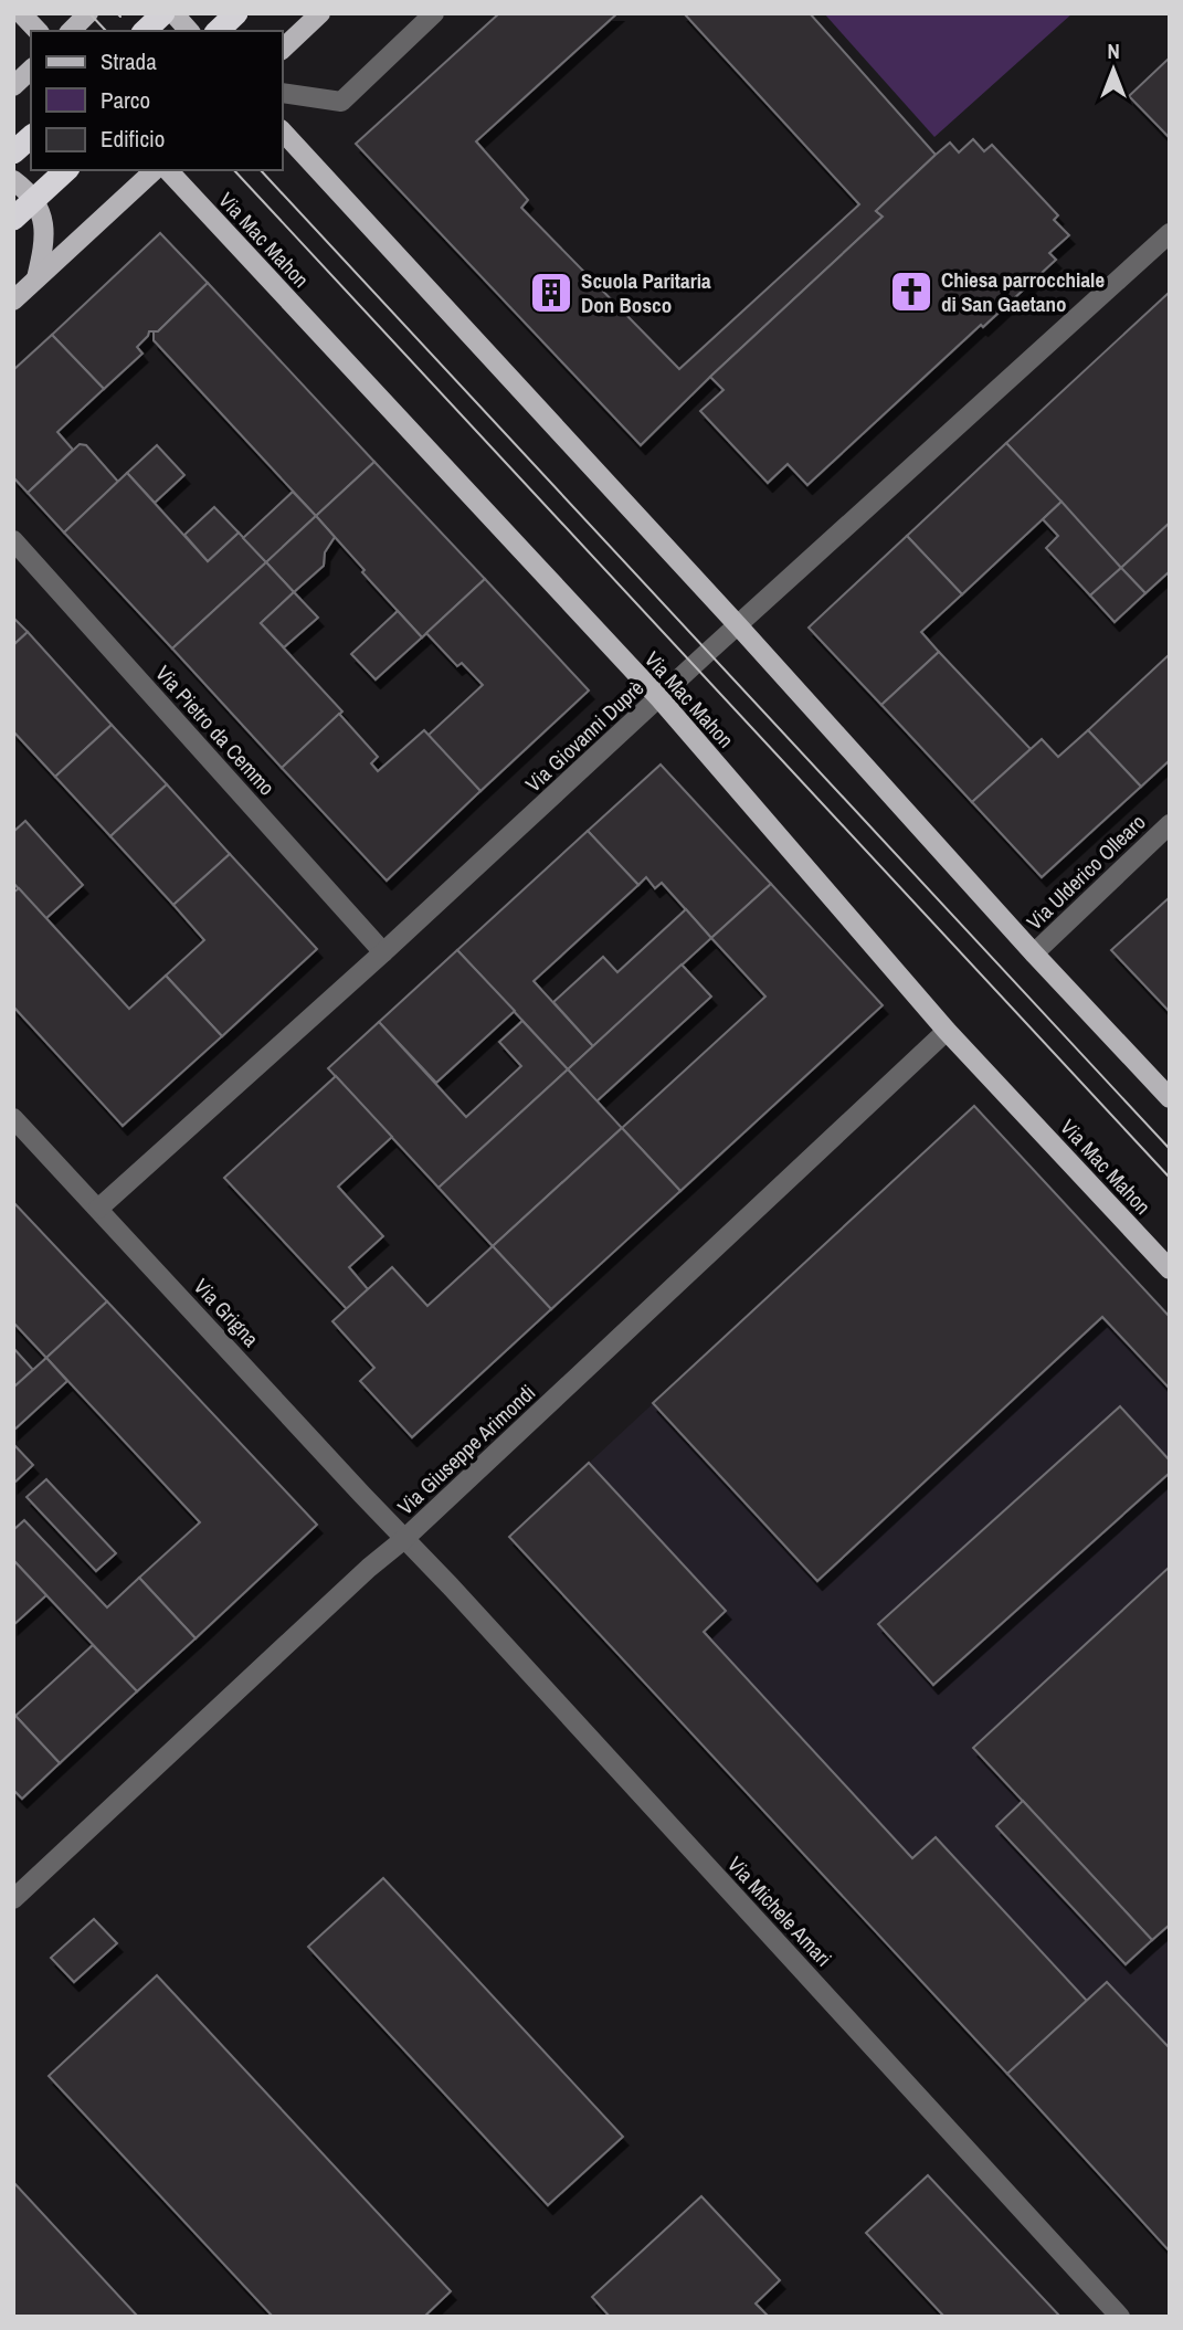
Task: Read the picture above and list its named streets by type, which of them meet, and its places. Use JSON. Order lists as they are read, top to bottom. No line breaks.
{"streets":{"main road":["Via Mac Mahon"],"street":["Via Pietro da Cemmo","Via Giovanni Duprè","Via Ulderico Ollearo","Via Grigna","Via Giuseppe Arimondi","Via Michele Amari"]},"crossings":[["Via Mac Mahon","Via Giovanni Duprè"],["Via Mac Mahon","Via Giuseppe Arimondi"],["Via Pietro da Cemmo","Via Giovanni Duprè"],["Via Giovanni Duprè","Via Grigna"],["Via Grigna","Via Giuseppe Arimondi"],["Via Grigna","Via Michele Amari"],["Via Giuseppe Arimondi","Via Michele Amari"]],"places":{"church":["Chiesa parrocchiale di San Gaetano"],"building":["Scuola Paritaria Don Bosco"]},"legend":["Strada","Parco","Edificio"],"north":"top"}
